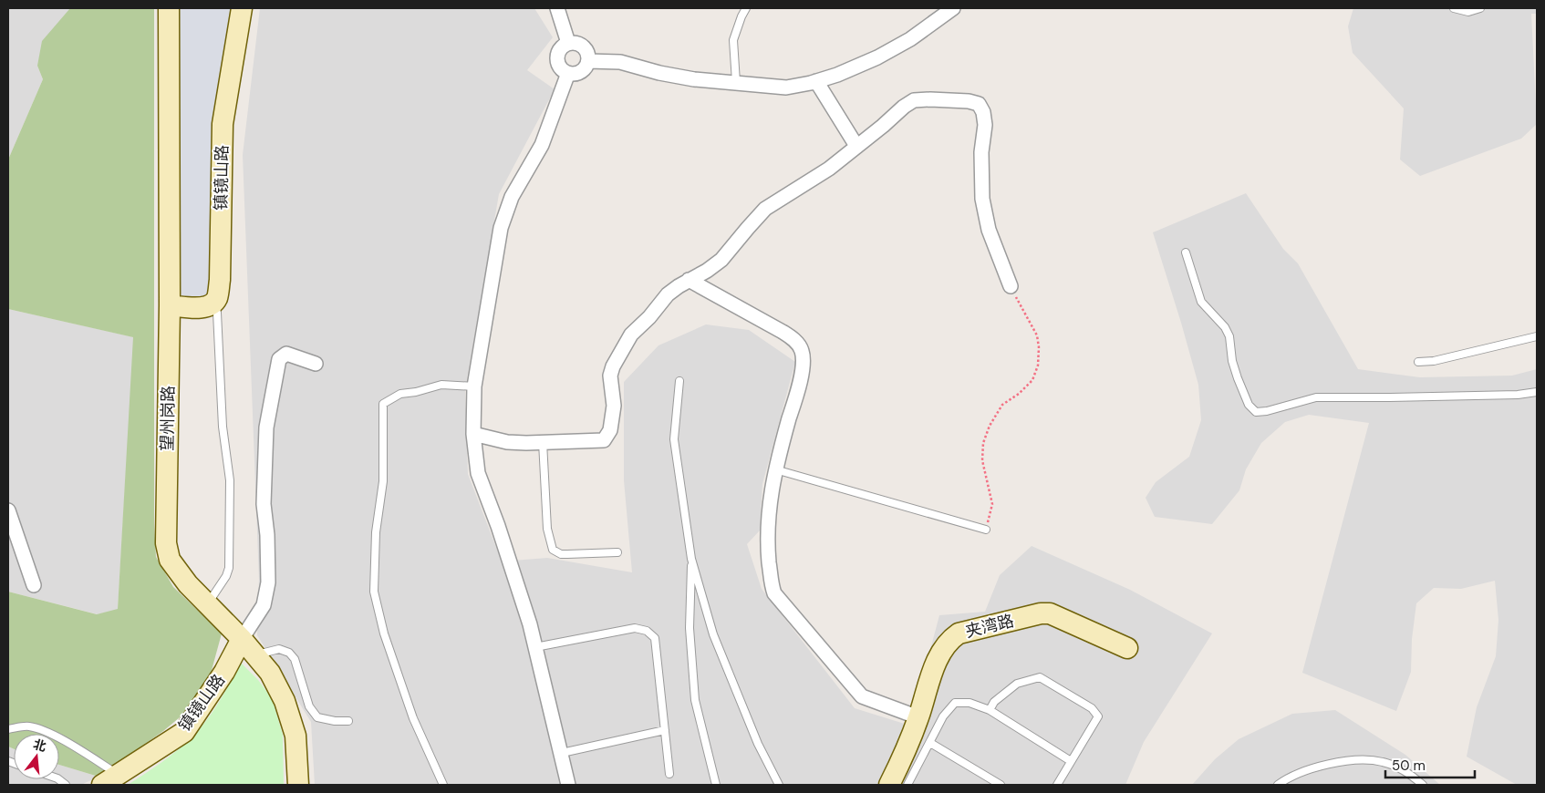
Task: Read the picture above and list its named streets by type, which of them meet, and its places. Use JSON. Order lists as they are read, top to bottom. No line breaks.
{"streets":{"street":["镇镜山路","望州岗路","夹湾路"]},"crossings":[["镇镜山路","望州岗路"]],"scale_bar":"50 m","north":"top"}
